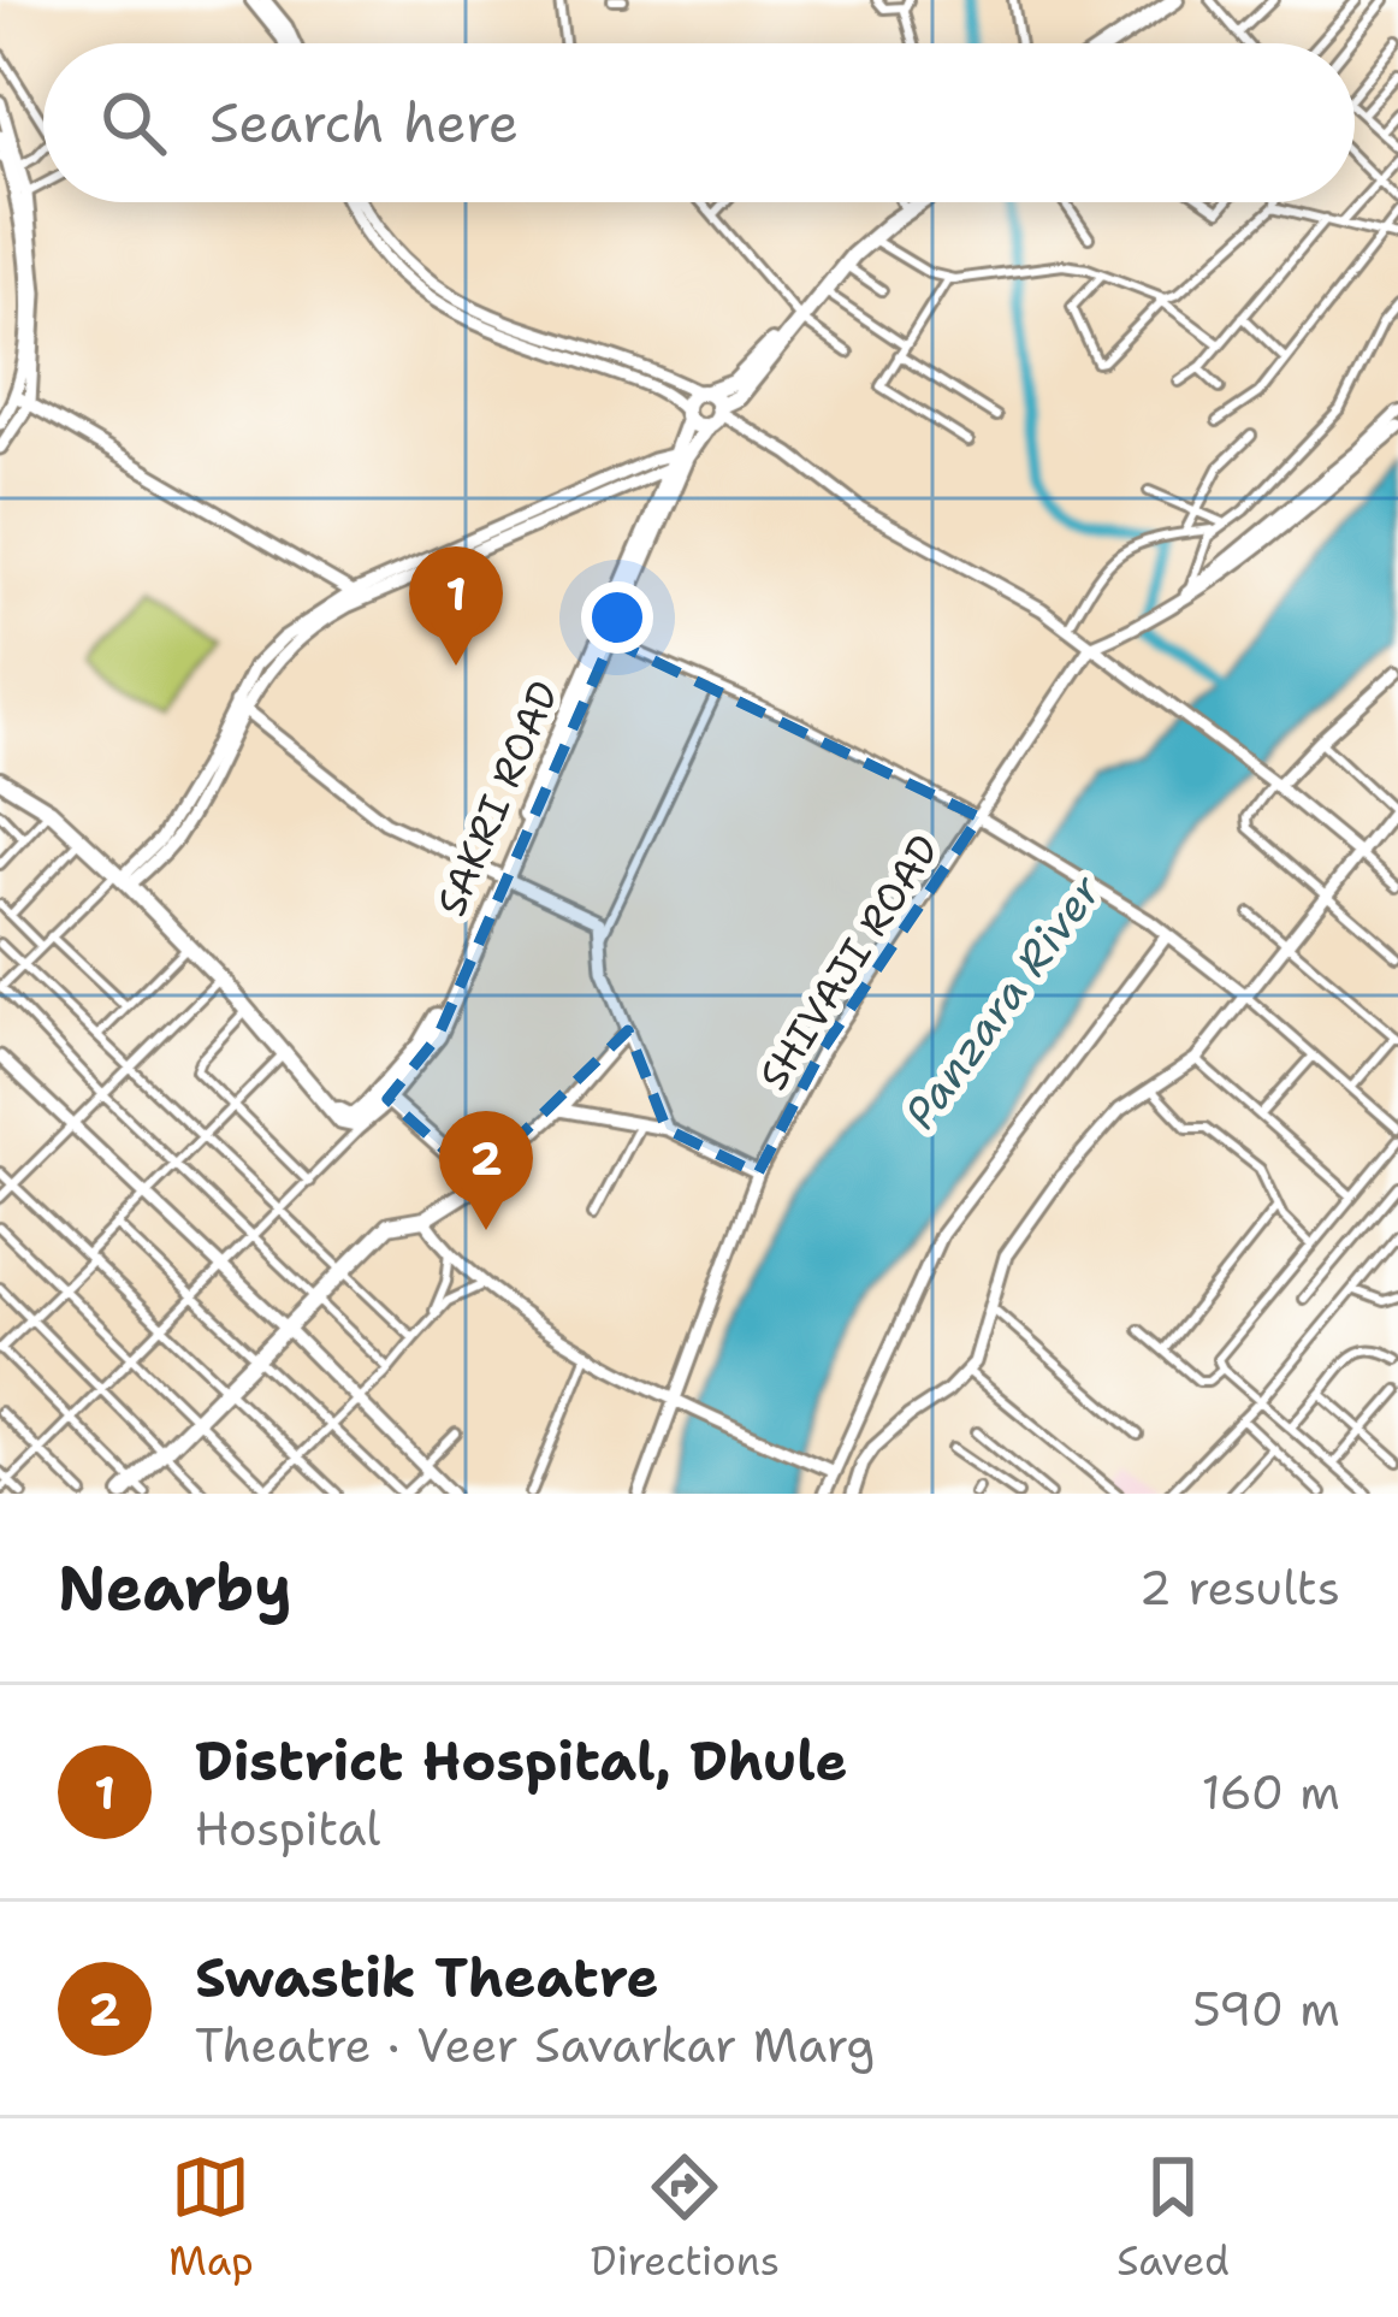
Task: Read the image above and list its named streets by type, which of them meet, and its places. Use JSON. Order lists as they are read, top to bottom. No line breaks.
{"streets":{"street":["SHIVAJI ROAD"]},"water":["Panzara River"],"page":{"search":"Search here","pins":["1","2"],"heading":["Nearby","2 results"],"list":[{"mark":"1","name":"District Hospital, Dhule","note":"Hospital","value":"160 m"},{"mark":"2","name":"Swastik Theatre","note":"Theatre · Veer Savarkar Marg","value":"590 m"}],"nav":["Map","Directions","Saved"]}}
